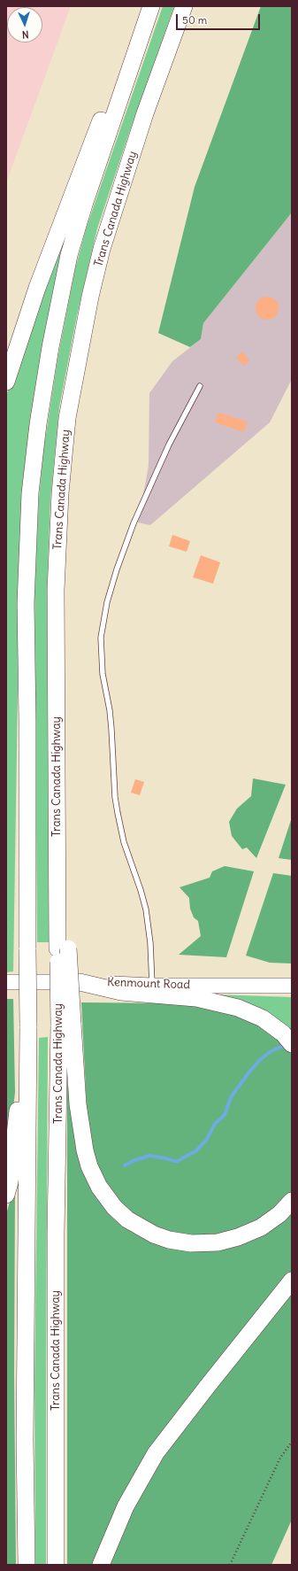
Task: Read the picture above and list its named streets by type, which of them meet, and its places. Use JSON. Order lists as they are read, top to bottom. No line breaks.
{"streets":{"highway":["Trans Canada Highway"],"main road":["Kenmount Road"]},"scale_bar":"50 m","north":"bottom"}
